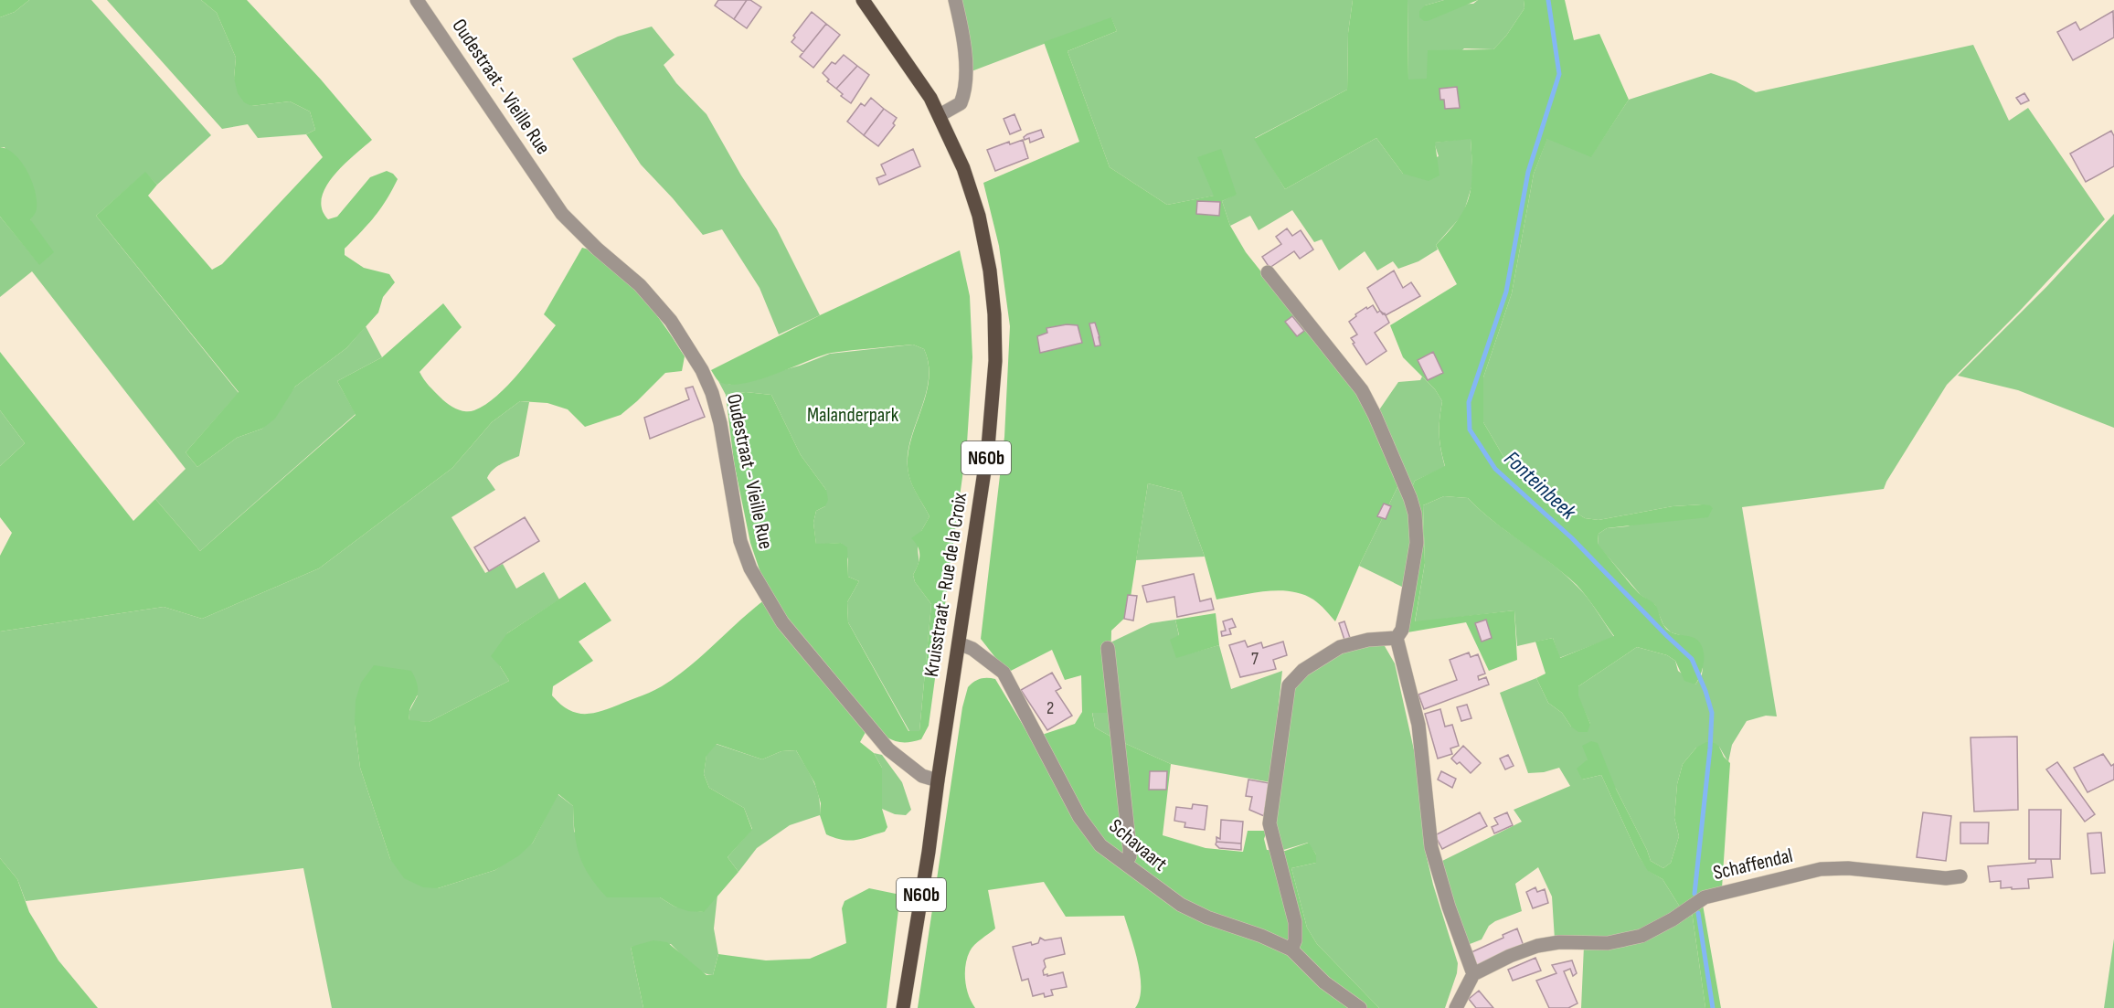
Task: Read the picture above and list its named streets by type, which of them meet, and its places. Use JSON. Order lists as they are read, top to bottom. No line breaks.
{"streets":{"main road":["N60b","Kruisstraat - Rue de la Croix"],"street":["Oudestraat - Vieille Rue","Schavaart","Schaffendal"]},"crossings":[["Oudestraat - Vieille Rue","Kruisstraat - Rue de la Croix"],["Kruisstraat - Rue de la Croix","Schavaart"]],"water":["Fonteinbeek"],"parks":["Malanderpark"],"house_numbers":["7","2"]}
